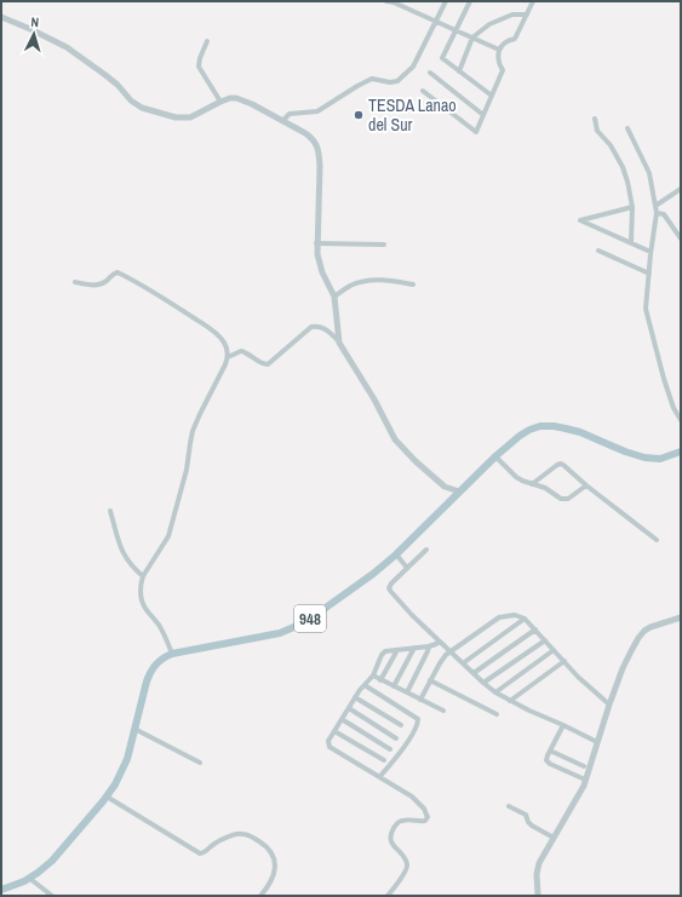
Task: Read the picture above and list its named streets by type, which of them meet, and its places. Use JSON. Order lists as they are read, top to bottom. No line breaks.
{"streets":{"main road":["948"]},"places":["TESDA Lanao del Sur"],"north":"top"}
